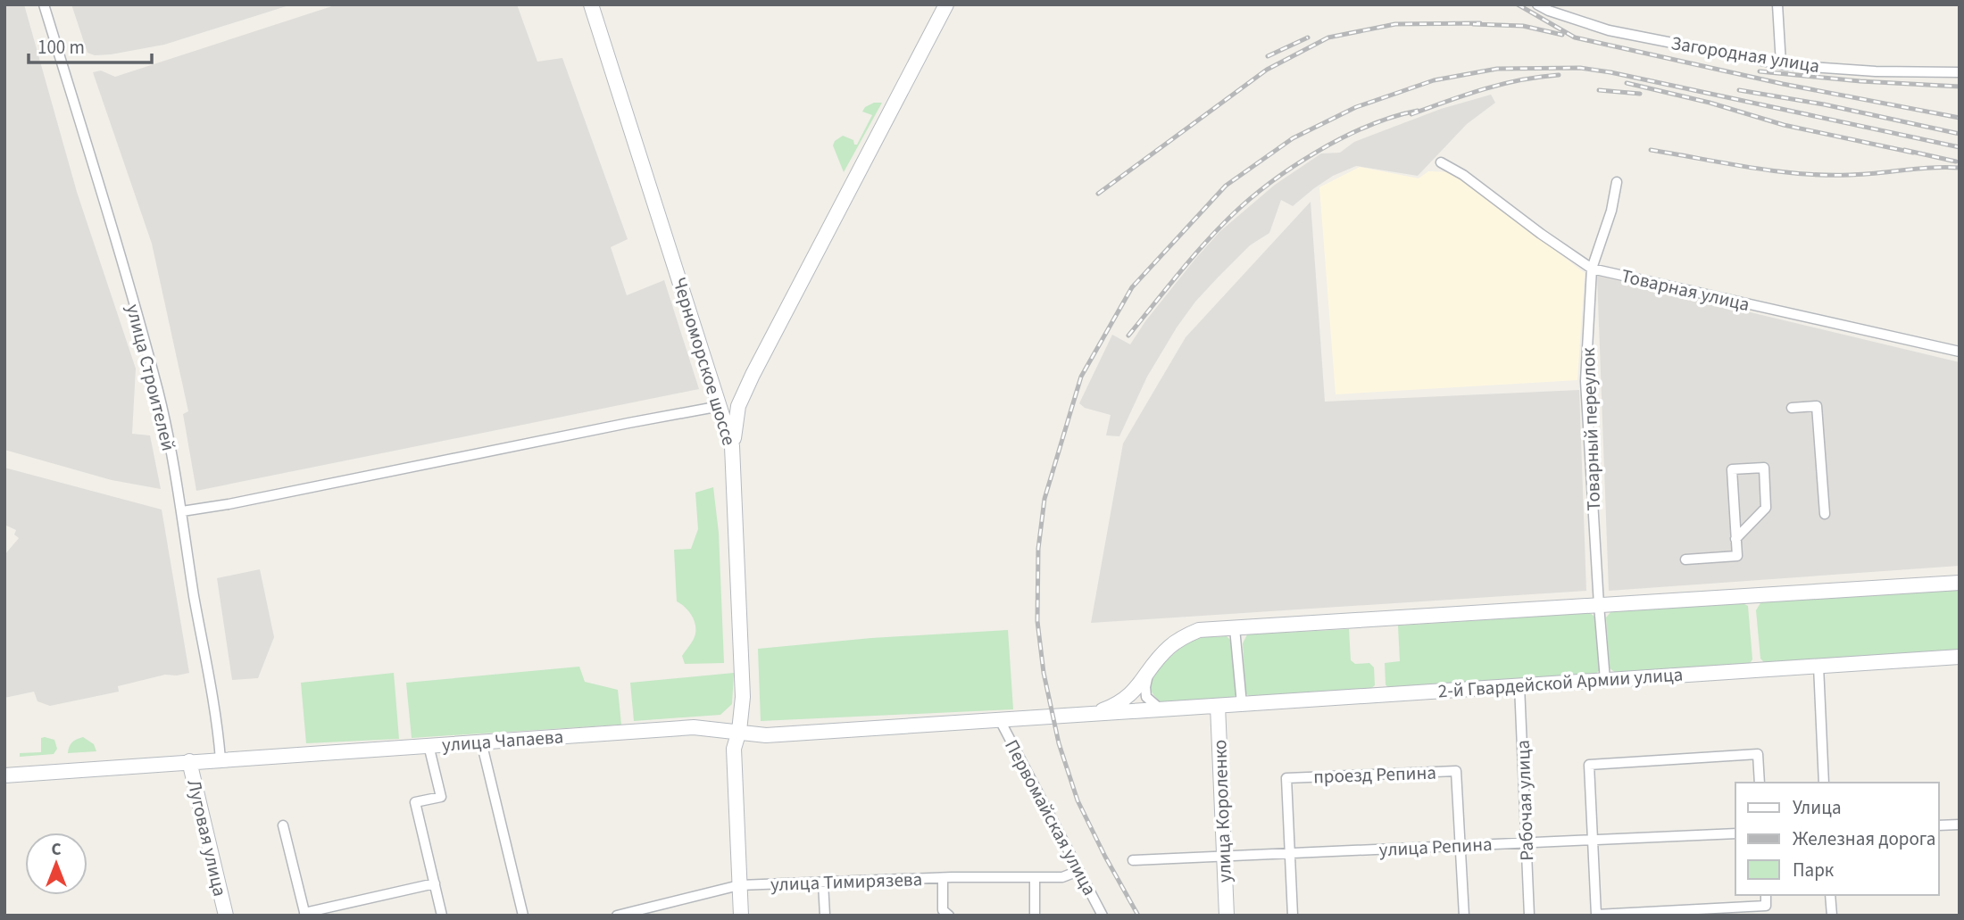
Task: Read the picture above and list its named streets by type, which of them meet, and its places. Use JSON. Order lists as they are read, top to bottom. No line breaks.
{"streets":{"main road":["Черноморское шоссе","2-й Гвардейской Армии улица","улица Чапаева","улица Короленко","Луговая улица"],"street":["Загородная улица","Товарная улица","улица Строителей","Товарный переулок","проезд Репина","Рабочая улица","Первомайская улица","улица Репина","улица Тимирязева"]},"crossings":[["Товарная улица","Товарный переулок"],["Черноморское шоссе","улица Чапаева"],["Черноморское шоссе","улица Тимирязева"],["улица Строителей","улица Чапаева"],["Товарный переулок","2-й Гвардейской Армии улица"],["2-й Гвардейской Армии улица","улица Чапаева"],["2-й Гвардейской Армии улица","Рабочая улица"],["2-й Гвардейской Армии улица","улица Короленко"],["улица Чапаева","Первомайская улица"],["улица Чапаева","Луговая улица"],["проезд Репина","улица Репина"],["Рабочая улица","улица Репина"],["улица Короленко","улица Репина"],["Первомайская улица","улица Тимирязева"]],"legend":["Улица","Железная дорога","Парк"],"scale_bar":"100 m","north":"top"}
